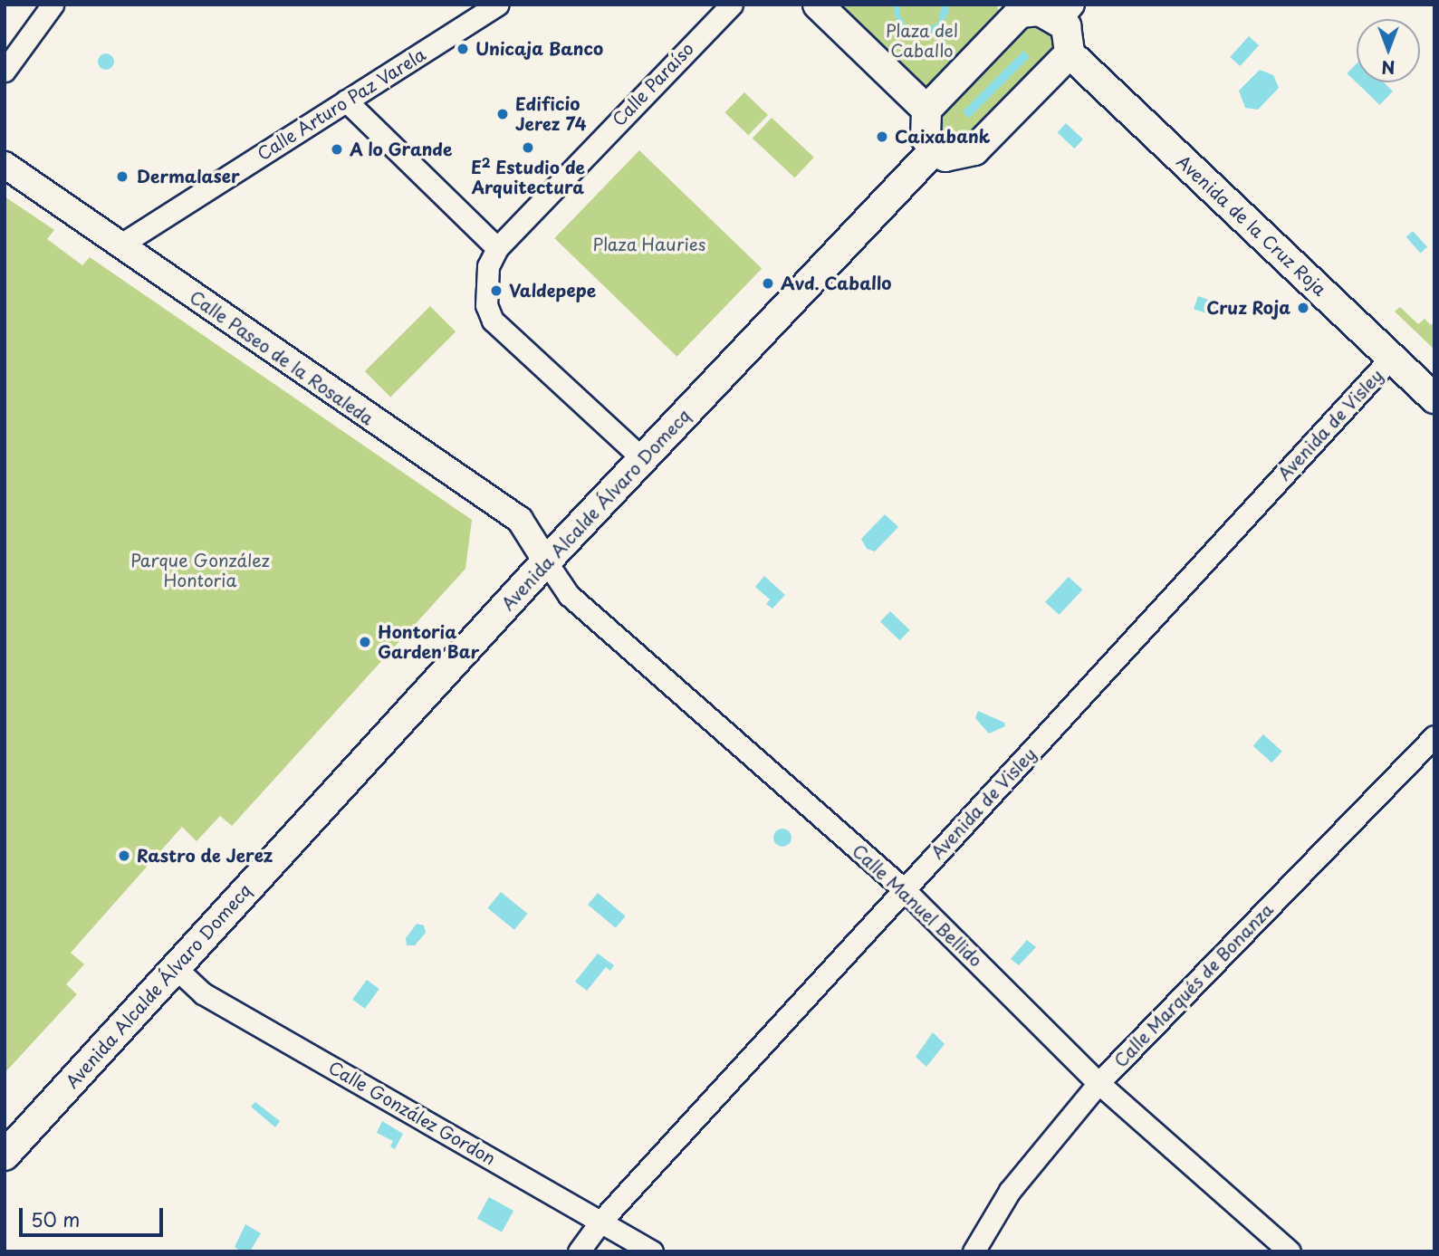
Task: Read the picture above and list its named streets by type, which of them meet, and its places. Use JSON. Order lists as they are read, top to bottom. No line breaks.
{"streets":{"main road":["Avenida de la Cruz Roja","Avenida Alcalde Álvaro Domecq"],"street":["Calle Paraíso","Calle Arturo Paz Varela","Calle Paseo de la Rosaleda","Avenida de Visley","Calle Manuel Bellido","Calle Marqués de Bonanza","Calle González Gordon"]},"crossings":[["Calle Paraíso","Avenida Alcalde Álvaro Domecq"],["Calle Arturo Paz Varela","Calle Paseo de la Rosaleda"],["Avenida de la Cruz Roja","Avenida de Visley"],["Calle Paseo de la Rosaleda","Avenida Alcalde Álvaro Domecq"],["Calle Paseo de la Rosaleda","Calle Manuel Bellido"],["Avenida de Visley","Calle Manuel Bellido"],["Avenida de Visley","Calle González Gordon"],["Avenida Alcalde Álvaro Domecq","Calle Manuel Bellido"],["Avenida Alcalde Álvaro Domecq","Calle González Gordon"],["Calle Manuel Bellido","Calle Marqués de Bonanza"]],"parks":["Plaza del Caballo","Plaza Hauries","Parque González Hontoria"],"places":["Unicaja Banco","Edificio Jerez 74","Caixabank","E² Estudio de Arquitectura","A lo Grande","Dermalaser","Avd. Caballo","Valdepepe","Cruz Roja","Hontoria Garden Bar","Rastro de Jerez"],"scale_bar":"50 m","north":"bottom"}
